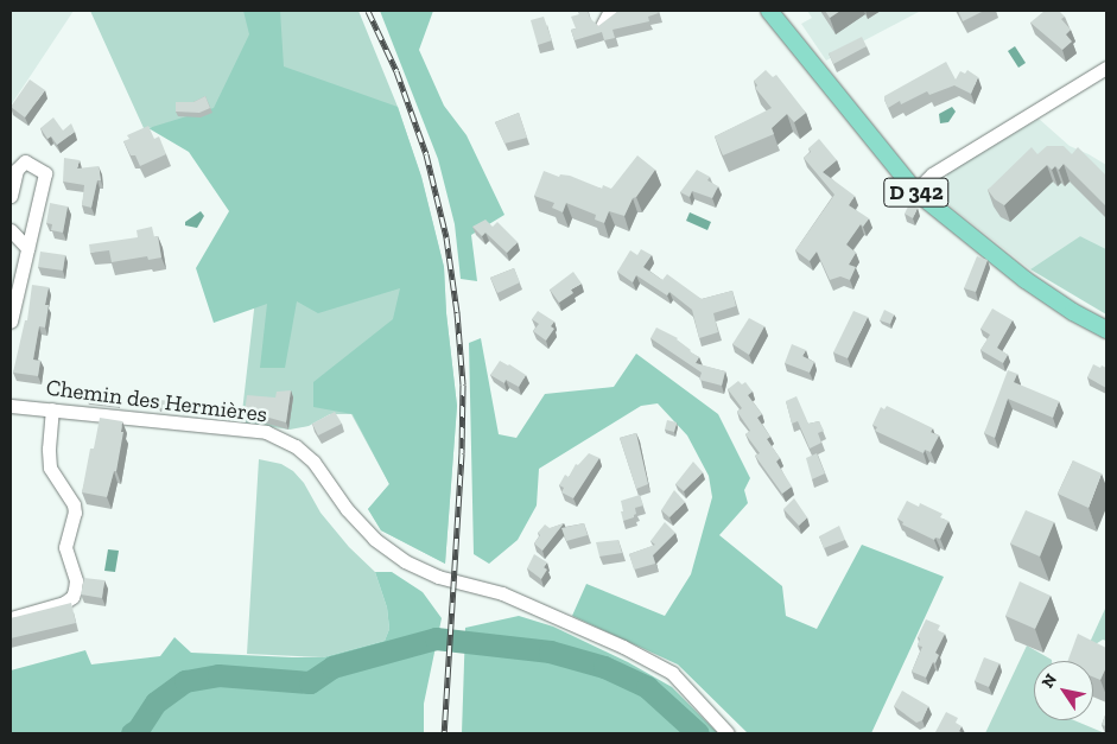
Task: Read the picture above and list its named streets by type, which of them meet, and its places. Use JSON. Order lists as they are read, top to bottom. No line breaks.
{"streets":{"main road":["D 342"],"street":["Chemin des Hermières"]},"north":"top left"}
